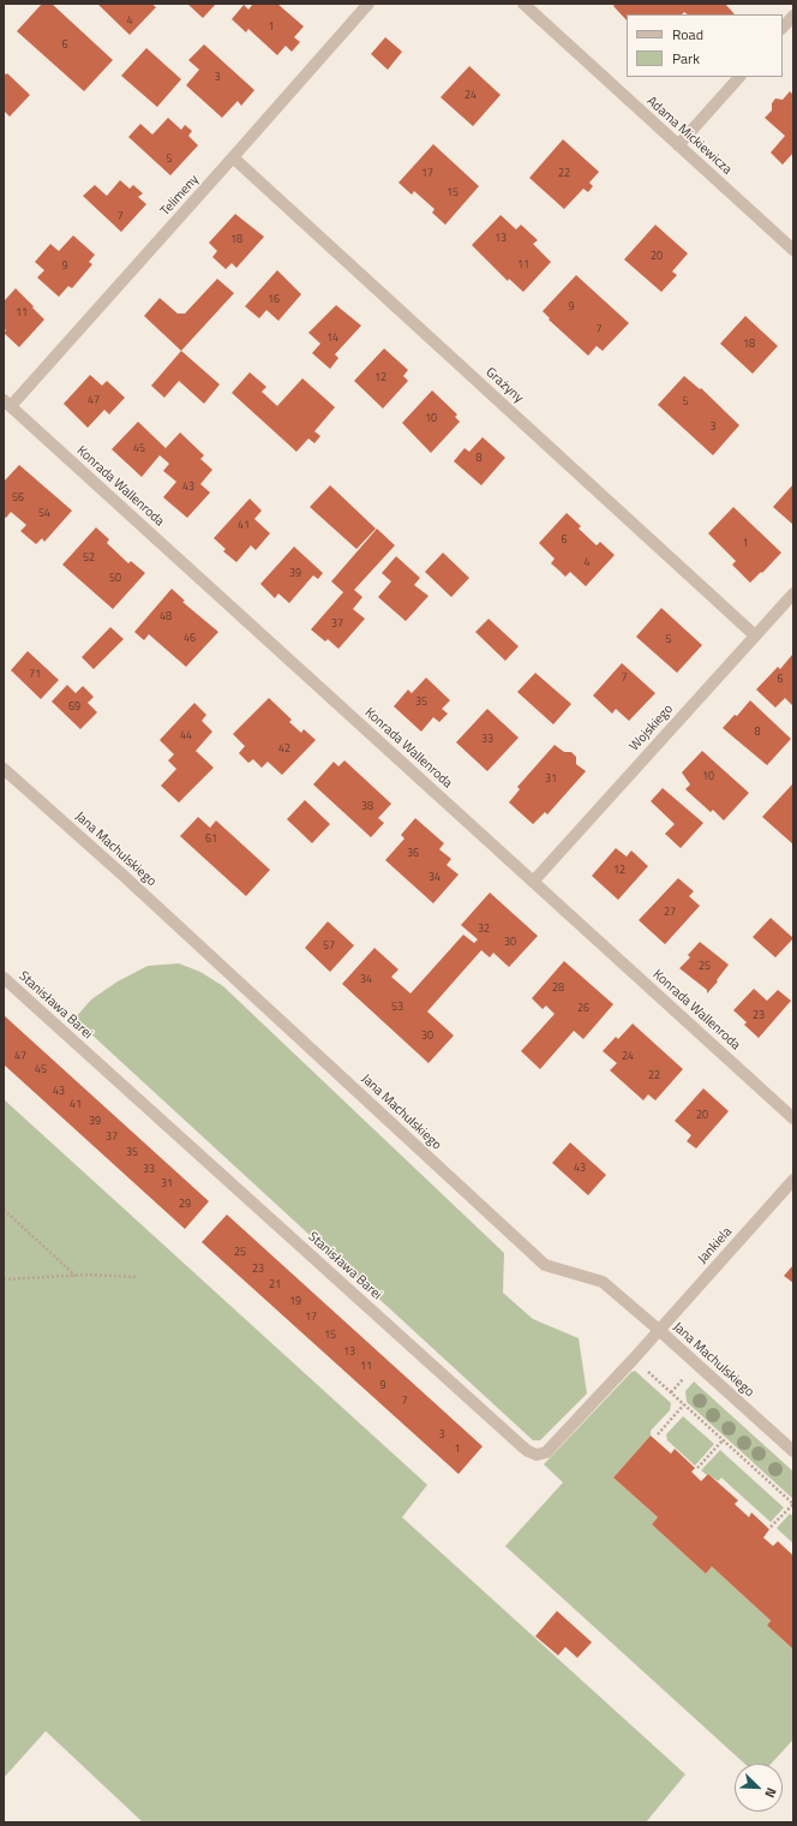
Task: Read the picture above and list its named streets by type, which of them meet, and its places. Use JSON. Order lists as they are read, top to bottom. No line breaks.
{"streets":{"street":["Adama Mickiewicza","Telimeny","Grażyny","Konrada Wallenroda","Wojskiego","Jana Machulskiego","Stanisława Barei","Jankiela"]},"crossings":[["Telimeny","Grażyny"],["Telimeny","Konrada Wallenroda"],["Grażyny","Wojskiego"],["Konrada Wallenroda","Wojskiego"],["Jana Machulskiego","Stanisława Barei"],["Jana Machulskiego","Jankiela"],["Stanisława Barei","Jankiela"]],"house_numbers":["4","1","6","3","24","5","17","22","15","7","13","18","20","11","9","16","9","11","7","14","18","12","47","5","10","3","45","8","43","56","54","41","6","1","52","4","39","50","48","37","46","5","71","7","6","35","69","8","44","33","42","10","31","38","61","36","12","34","27","32","30","57","25","34","28","53","26","23","30","47","24","45","22","43","41","20","39","37","35","43","33","31","29","25","23","21","19","17","15","13","11","9","7","3","1"],"legend":["Road","Park"],"north":"bottom right"}
